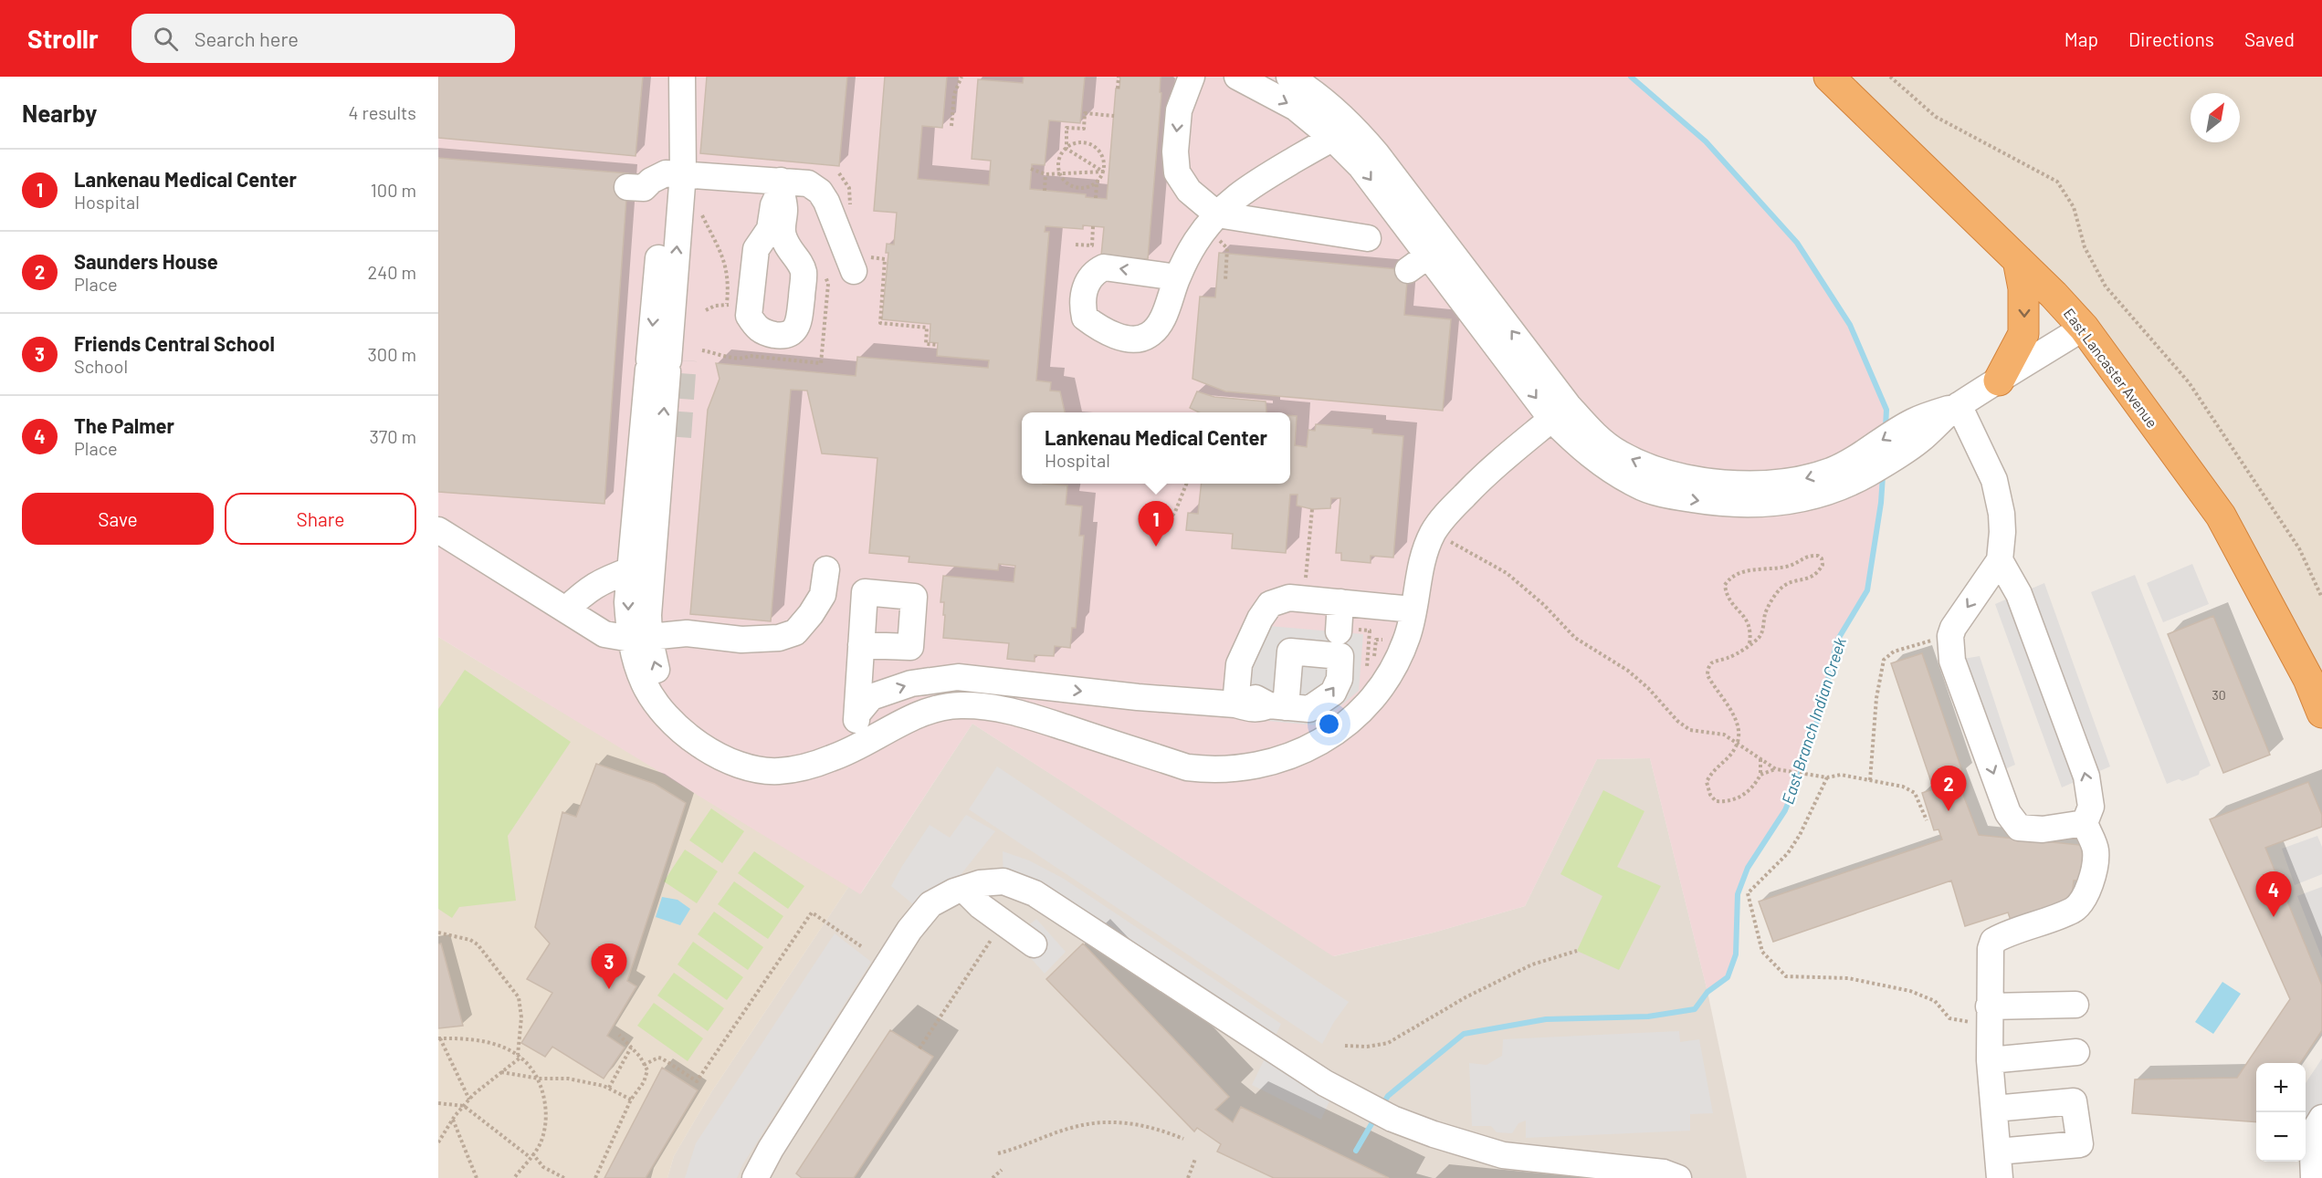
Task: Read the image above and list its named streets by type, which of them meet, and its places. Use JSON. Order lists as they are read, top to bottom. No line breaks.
{"streets":{"highway":["East Lancaster Avenue"]},"water":["East Branch Indian Creek"],"house_numbers":["30"],"north":"top right","page":{"header":"Strollr","search":"Search here","nav":["Map","Directions","Saved"],"heading":["Nearby","4 results"],"list":[{"mark":"1","name":"Lankenau Medical Center","note":"Hospital","value":"100 m"},{"mark":"2","name":"Saunders House","note":"Place","value":"240 m"},{"mark":"3","name":"Friends Central School","note":"School","value":"300 m"},{"mark":"4","name":"The Palmer","note":"Place","value":"370 m"}],"popup":["Lankenau Medical Center","Hospital"],"buttons":["Save","Share"],"pins":["1","2","4","3"],"map_buttons":["+","−"]}}
